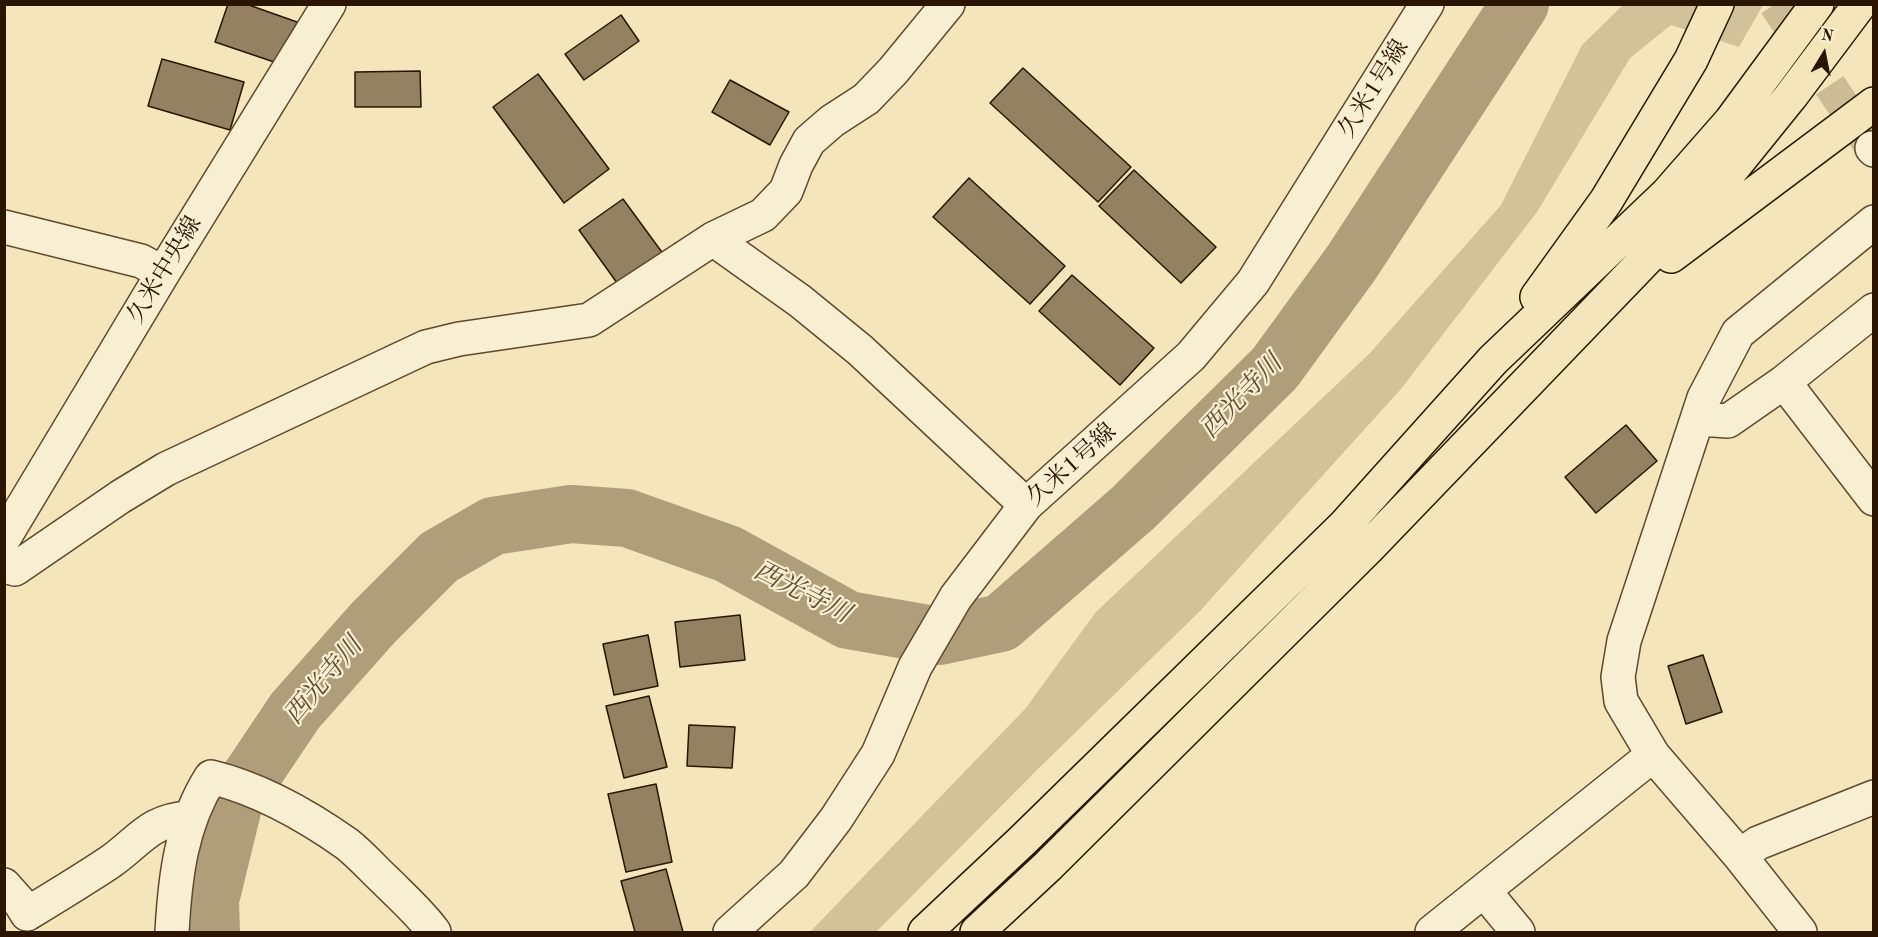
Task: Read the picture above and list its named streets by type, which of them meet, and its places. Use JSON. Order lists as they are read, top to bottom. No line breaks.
{"streets":{"street":["久米1号線","久米中央線"]},"water":["西光寺川"],"north":"top"}
